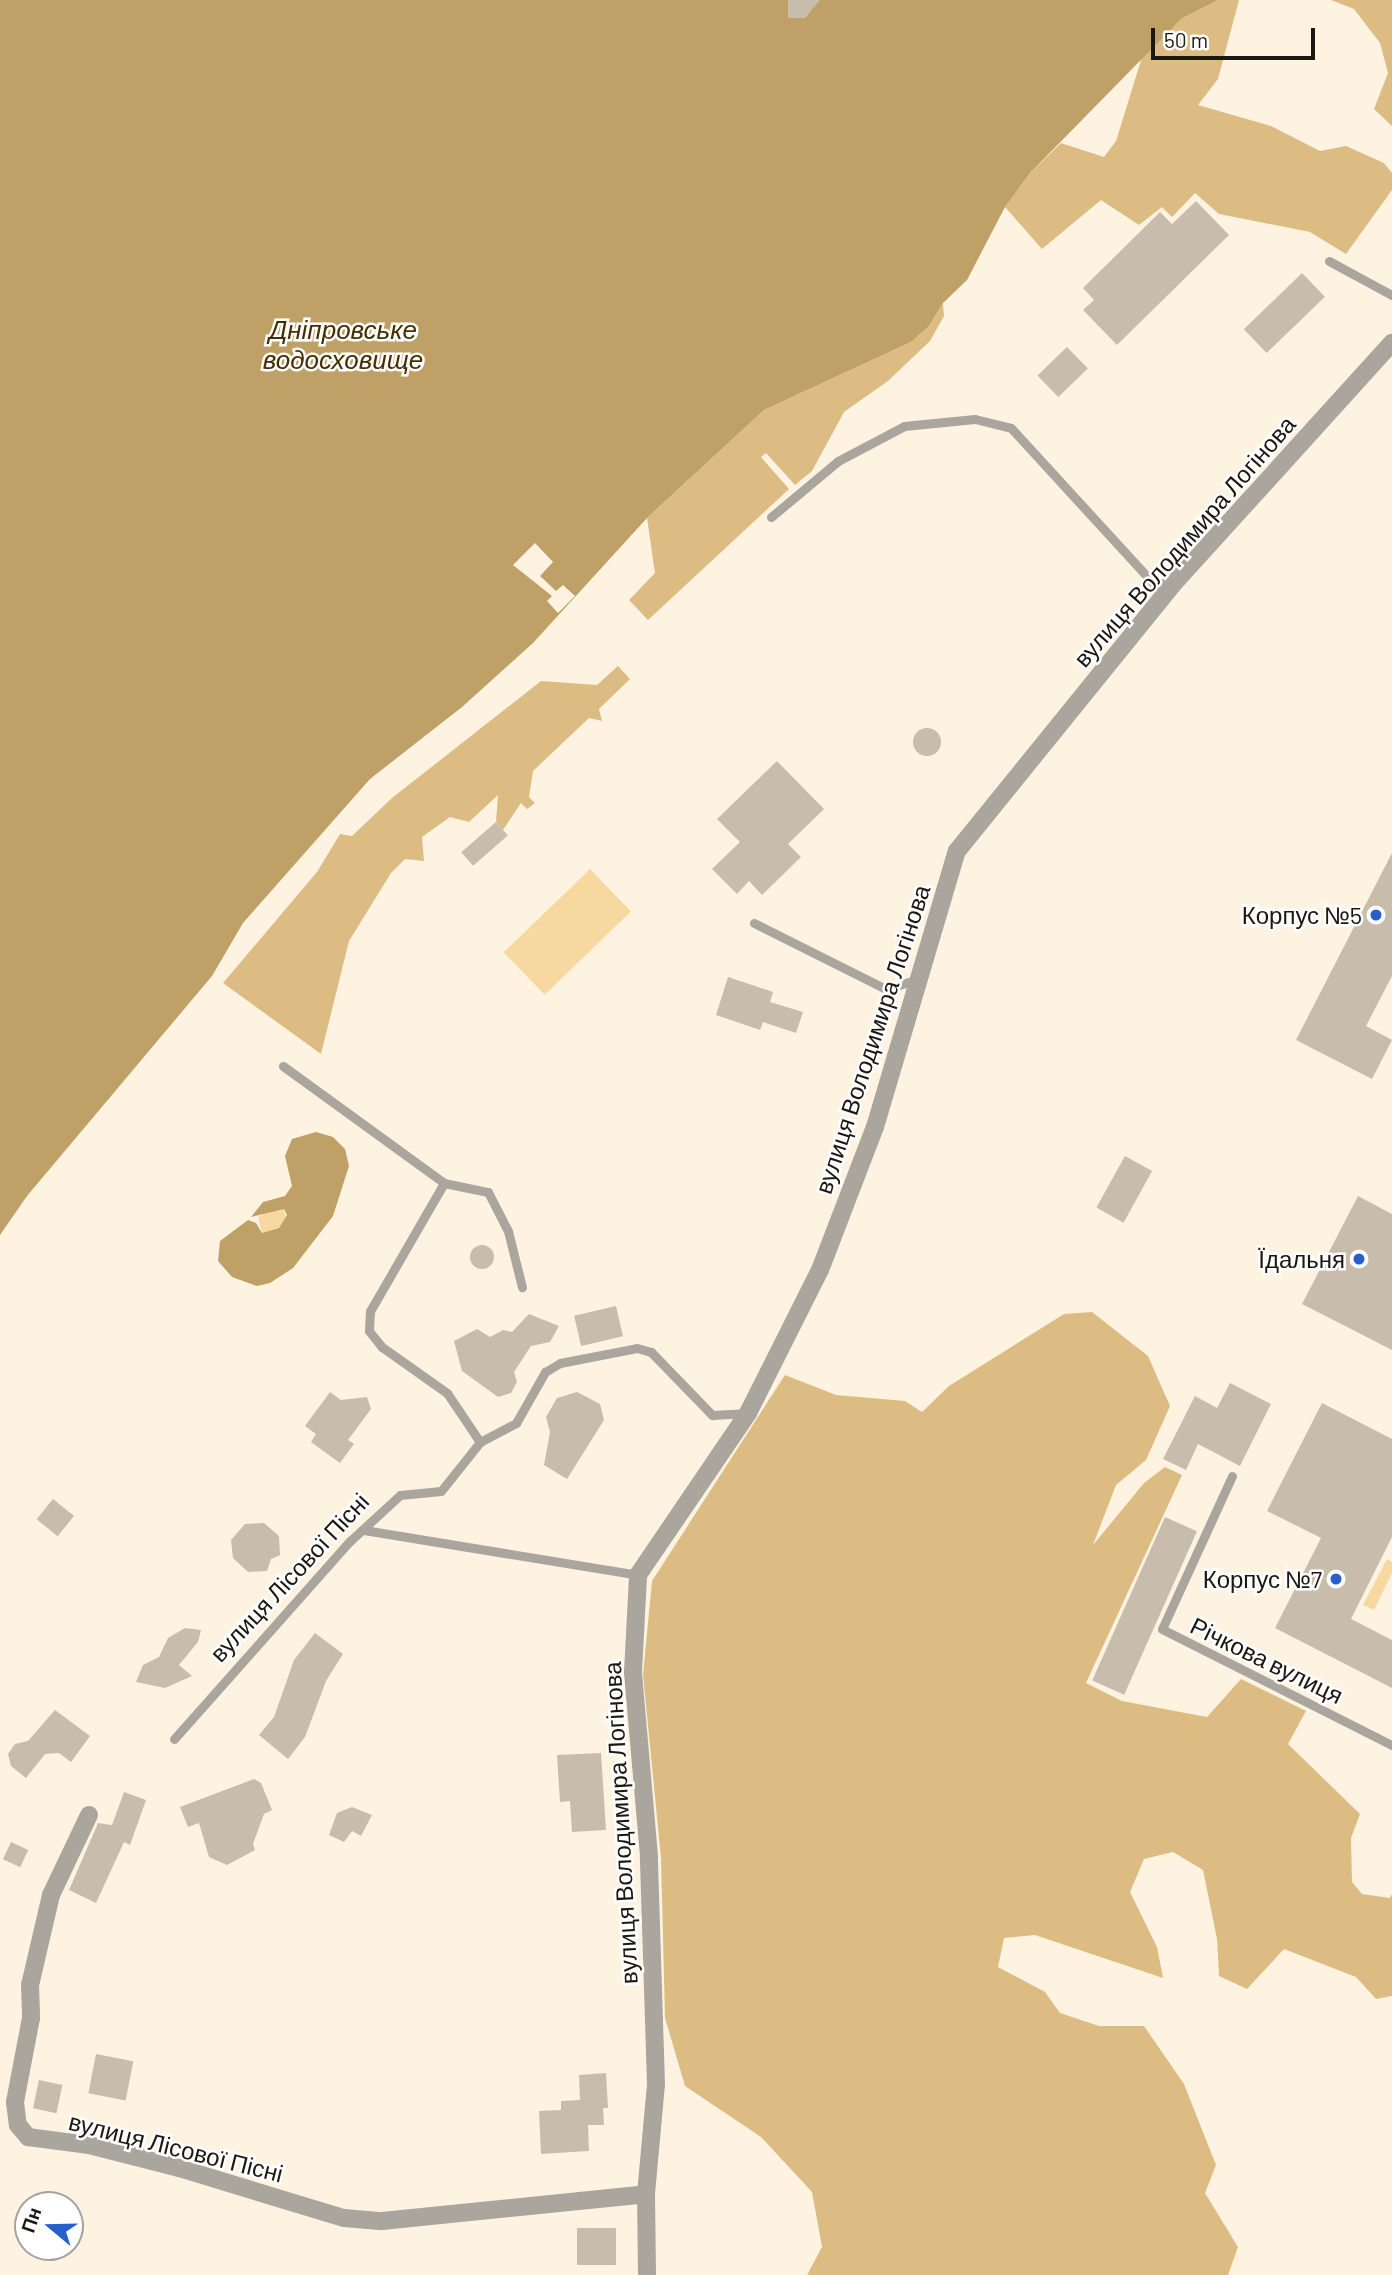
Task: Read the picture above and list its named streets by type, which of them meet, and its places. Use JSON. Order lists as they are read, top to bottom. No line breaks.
{"streets":{"street":["вулиця Володимира Логінова","вулиця Лісової Пісні"],"lane":["Річкова вулиця"]},"crossings":[["вулиця Володимира Логінова","вулиця Лісової Пісні"]],"water":["Дніпровське водосховище"],"places":["Корпус №5","Їдальня","Корпус №7"],"scale_bar":"50 m","north":"left"}
